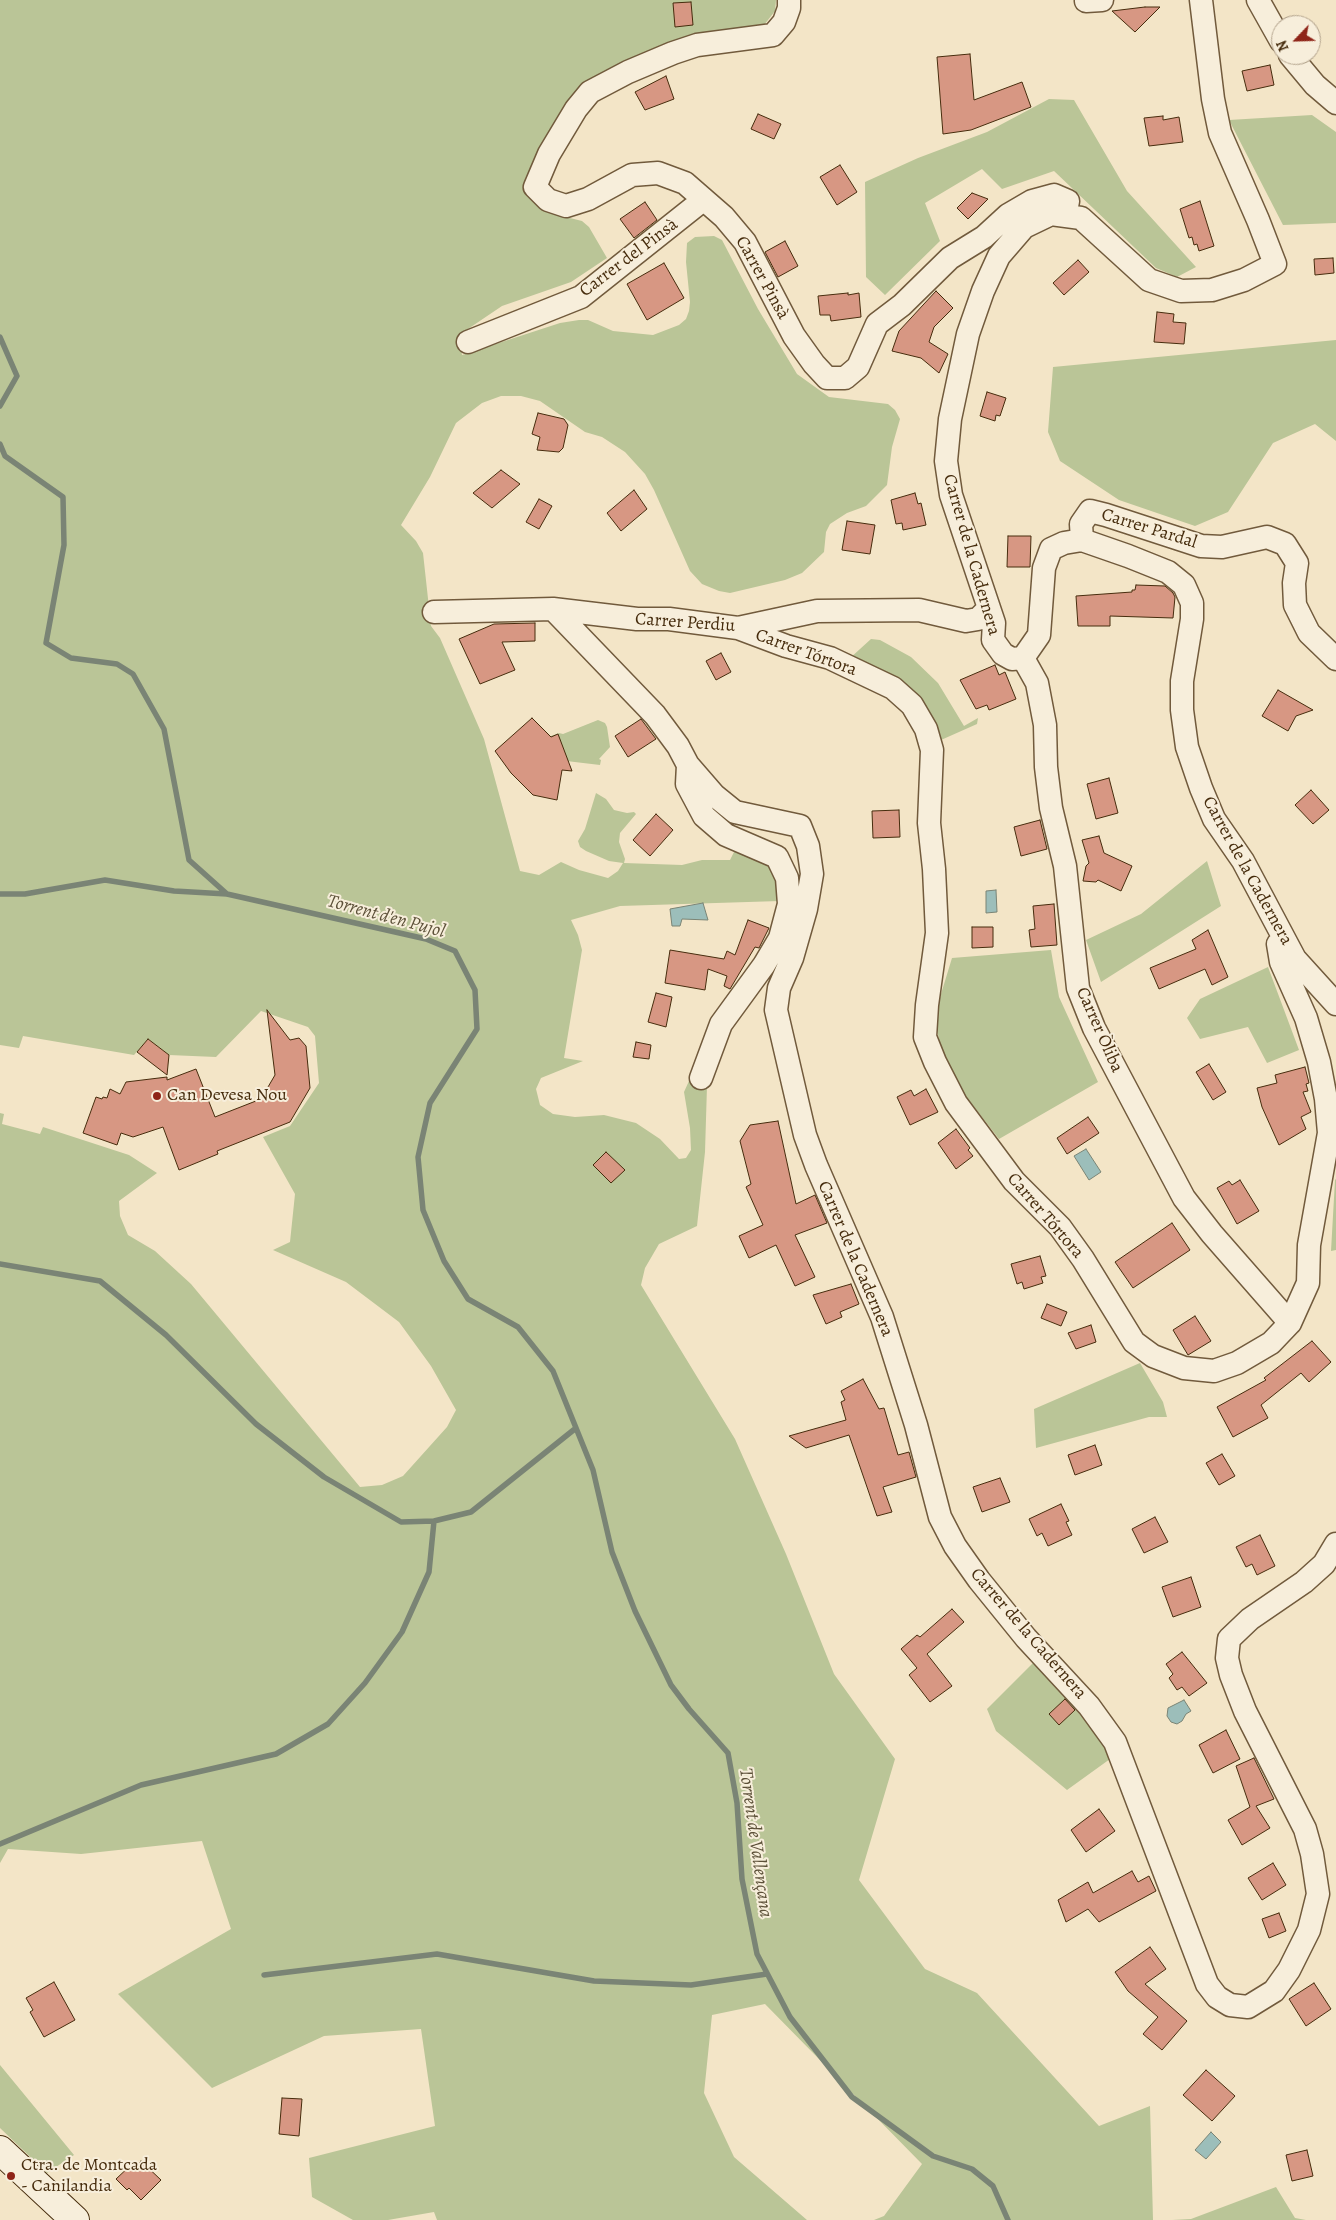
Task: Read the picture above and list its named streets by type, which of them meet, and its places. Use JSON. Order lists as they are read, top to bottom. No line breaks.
{"streets":{"street":["Carrer del Pinsà","Carrer Pinsà","Carrer Pardal","Carrer de la Cadernera","Carrer Perdiu","Carrer Tórtora","Carrer Òliba"]},"crossings":[["Carrer del Pinsà","Carrer Pinsà"],["Carrer Pinsà","Carrer de la Cadernera"],["Carrer Pardal","Carrer de la Cadernera"],["Carrer de la Cadernera","Carrer Perdiu"],["Carrer de la Cadernera","Carrer Tórtora"],["Carrer de la Cadernera","Carrer Òliba"],["Carrer Perdiu","Carrer Tórtora"],["Carrer Tórtora","Carrer Òliba"]],"water":["Torrent d'en Pujol","Torrent de Vallençana"],"places":["Can Devesa Nou","Ctra. de Montcada - Canilandia"],"north":"bottom left"}
